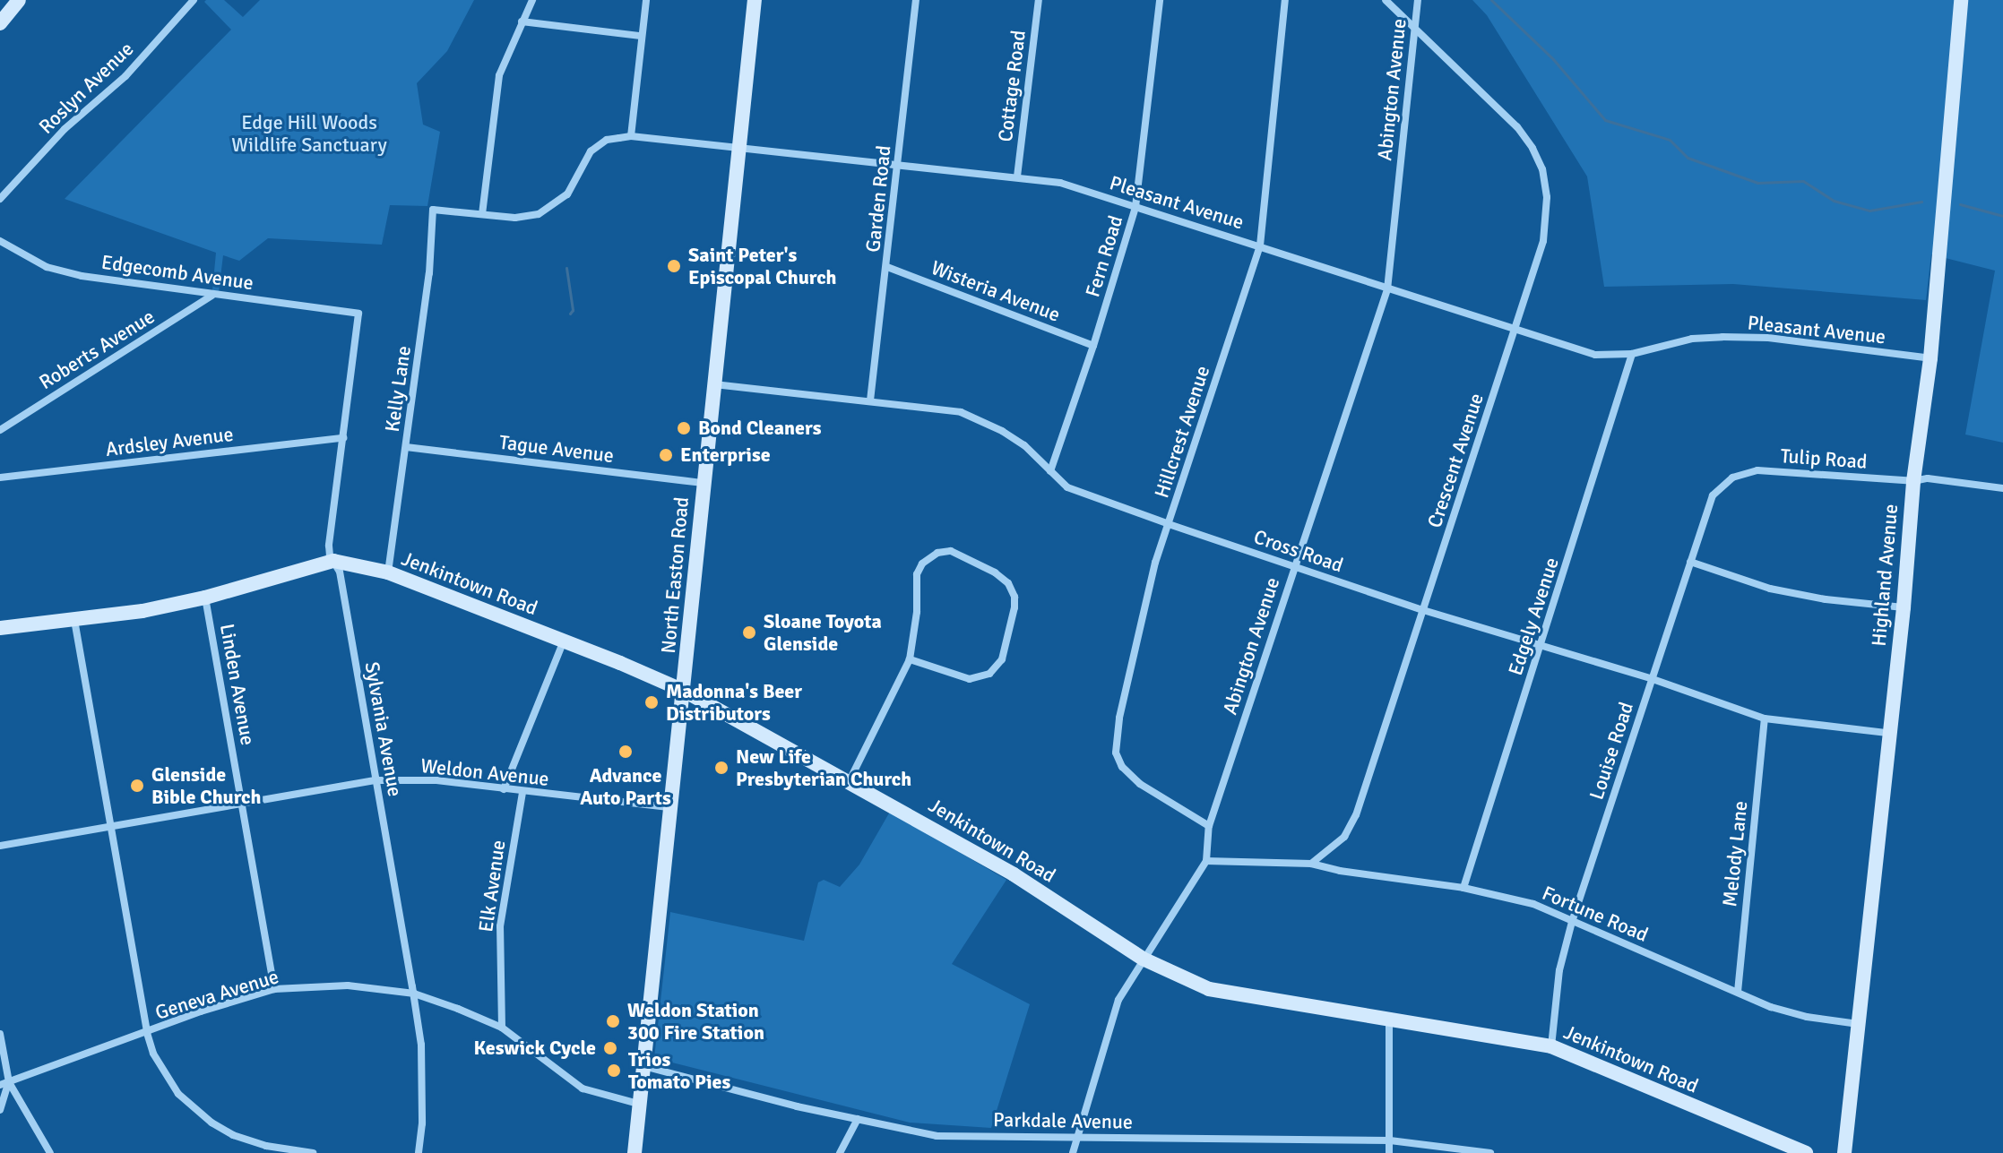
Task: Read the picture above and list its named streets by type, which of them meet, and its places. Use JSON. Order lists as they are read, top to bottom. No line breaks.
{"streets":{"street":["Cottage Road","Roslyn Avenue","Abington Avenue","Garden Road","Pleasant Avenue","Fern Road","Edgecomb Avenue","Wisteria Avenue","Roberts Avenue","Kelly Lane","Hillcrest Avenue","Ardsley Avenue","Tague Avenue","Tulip Road","Crescent Avenue","Cross Road","North Easton Road","Highland Avenue","Jenkintown Road","Edgely Avenue","Linden Avenue","Sylvania Avenue","Louise Road","Weldon Avenue","Melody Lane","Elk Avenue","Fortune Road","Geneva Avenue","Parkdale Avenue"]},"crossings":[["Cottage Road","Pleasant Avenue"],["Abington Avenue","Pleasant Avenue"],["Abington Avenue","Hillcrest Avenue"],["Abington Avenue","Crescent Avenue"],["Abington Avenue","Cross Road"],["Abington Avenue","Jenkintown Road"],["Abington Avenue","Parkdale Avenue"],["Garden Road","Pleasant Avenue"],["Garden Road","Wisteria Avenue"],["Garden Road","Cross Road"],["Pleasant Avenue","Fern Road"],["Pleasant Avenue","Kelly Lane"],["Pleasant Avenue","Hillcrest Avenue"],["Pleasant Avenue","Crescent Avenue"],["Pleasant Avenue","North Easton Road"],["Pleasant Avenue","Highland Avenue"],["Pleasant Avenue","Edgely Avenue"],["Fern Road","Wisteria Avenue"],["Fern Road","Cross Road"],["Edgecomb Avenue","Roberts Avenue"],["Edgecomb Avenue","Sylvania Avenue"],["Kelly Lane","Tague Avenue"],["Kelly Lane","Jenkintown Road"],["Hillcrest Avenue","Cross Road"],["Ardsley Avenue","Sylvania Avenue"],["Tague Avenue","North Easton Road"],["Tulip Road","Highland Avenue"],["Tulip Road","Louise Road"],["Crescent Avenue","Cross Road"],["Crescent Avenue","Fortune Road"],["Cross Road","North Easton Road"],["Cross Road","Highland Avenue"],["Cross Road","Edgely Avenue"],["Cross Road","Louise Road"],["Cross Road","Melody Lane"],["North Easton Road","Jenkintown Road"],["North Easton Road","Weldon Avenue"],["North Easton Road","Geneva Avenue"],["North Easton Road","Parkdale Avenue"],["Highland Avenue","Fortune Road"],["Jenkintown Road","Linden Avenue"],["Jenkintown Road","Sylvania Avenue"],["Jenkintown Road","Louise Road"],["Edgely Avenue","Fortune Road"],["Linden Avenue","Weldon Avenue"],["Linden Avenue","Geneva Avenue"],["Sylvania Avenue","Weldon Avenue"],["Sylvania Avenue","Geneva Avenue"],["Louise Road","Fortune Road"],["Weldon Avenue","Elk Avenue"],["Melody Lane","Fortune Road"],["Elk Avenue","Geneva Avenue"]],"parks":["Edge Hill Woods Wildlife Sanctuary"],"places":["Saint Peter's Episcopal Church","Bond Cleaners","Enterprise","Sloane Toyota Glenside","Madonna's Beer Distributors","Advance Auto Parts","New Life Presbyterian Church","Glenside Bible Church","Weldon Station 300 Fire Station","Keswick Cycle","Trios Tomato Pies"]}
